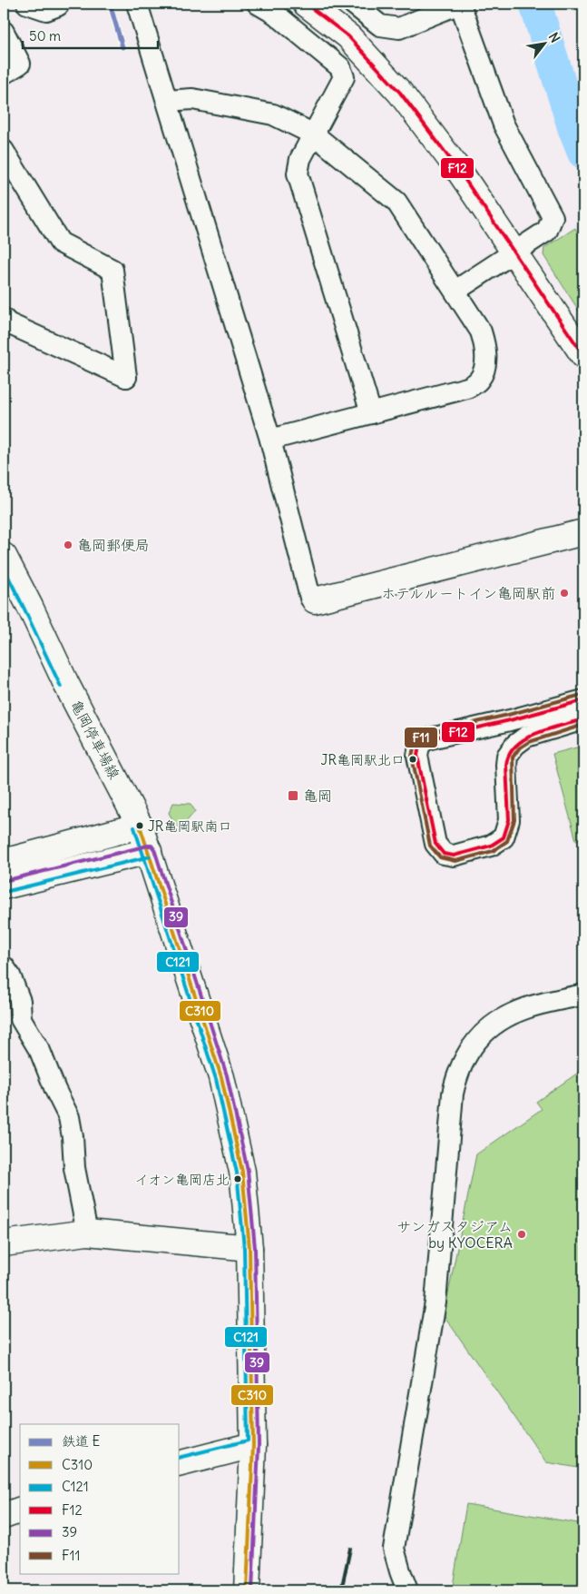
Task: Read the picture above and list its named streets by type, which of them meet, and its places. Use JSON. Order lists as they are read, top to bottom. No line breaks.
{"streets":{"street":["亀岡停車場線"]},"places":{"other":["亀岡郵便局","ホテルルートイン亀岡駅前","JR亀岡駅北口","JR亀岡駅南口","イオン亀岡店北","サンガスタジアム by KYOCERA"],"transit":["亀岡"]},"lines":["rail line E","transit line F12","transit line C121","transit line F11","transit line C310","transit line 39"],"legend":["鉄道 E","C310","C121","F12","39","F11"],"scale_bar":"50 m","north":"top right"}
